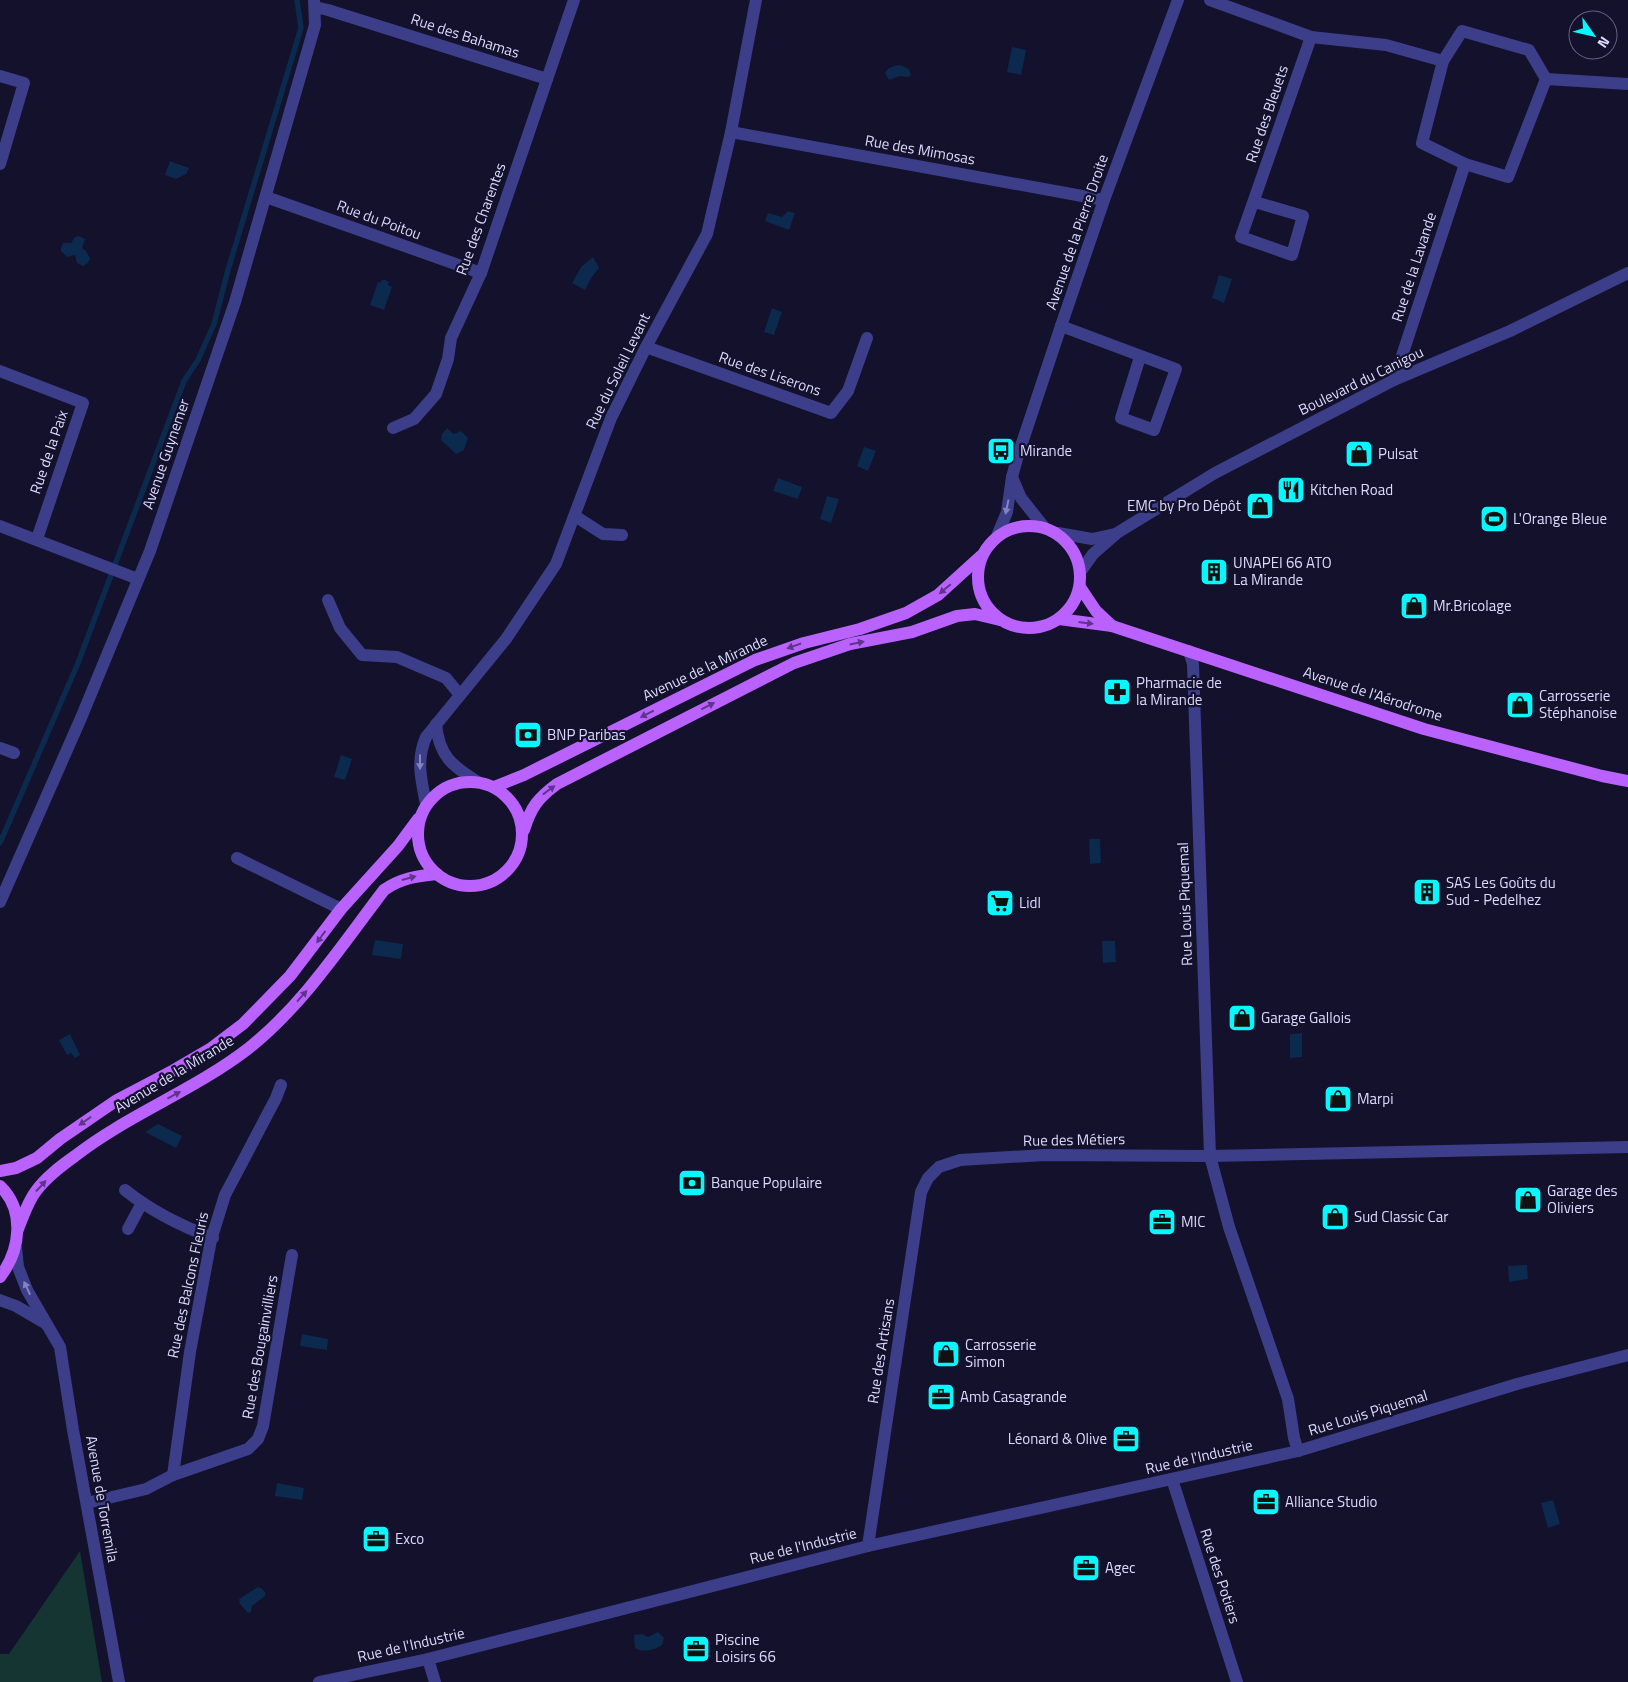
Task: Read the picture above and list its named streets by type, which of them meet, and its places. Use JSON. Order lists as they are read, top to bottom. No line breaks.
{"streets":{"main road":["Avenue de la Mirande","Avenue de l'Aérodrome"],"street":["Rue des Bahamas","Rue des Bleuets","Rue des Mimosas","Rue des Charentes","Rue du Poitou","Avenue de la Pierre Droite","Rue de la Lavande","Rue du Soleil Levant","Rue des Liserons","Boulevard du Canigou","Rue de la Paix","Avenue Guynemer","Rue Louis Piquemal","Rue des Métiers","Rue des Balcons Fleuris","Rue des Bougainvilliers","Rue des Artisans","Rue de l'Industrie","Avenue de Torremila","Rue des Potiers"]},"crossings":[["Rue des Bahamas","Rue des Charentes"],["Rue des Bahamas","Avenue Guynemer"],["Rue des Mimosas","Avenue de la Pierre Droite"],["Rue des Mimosas","Rue du Soleil Levant"],["Rue des Charentes","Rue du Poitou"],["Rue du Poitou","Avenue Guynemer"],["Avenue de la Pierre Droite","Boulevard du Canigou"],["Avenue de la Pierre Droite","Avenue de la Mirande"],["Avenue de la Pierre Droite","Avenue de l'Aérodrome"],["Rue de la Lavande","Boulevard du Canigou"],["Rue du Soleil Levant","Rue des Liserons"],["Rue du Soleil Levant","Avenue de la Mirande"],["Boulevard du Canigou","Avenue de la Mirande"],["Boulevard du Canigou","Avenue de l'Aérodrome"],["Avenue de la Mirande","Avenue de l'Aérodrome"],["Avenue de l'Aérodrome","Rue Louis Piquemal"],["Rue Louis Piquemal","Rue des Métiers"],["Rue Louis Piquemal","Rue de l'Industrie"],["Rue des Métiers","Rue des Artisans"],["Rue des Balcons Fleuris","Rue des Bougainvilliers"],["Rue des Bougainvilliers","Avenue de Torremila"],["Rue des Artisans","Rue de l'Industrie"],["Rue de l'Industrie","Rue des Potiers"]],"places":{"bus stop":["Mirande"],"shop":["Pulsat","EMC by Pro Dépôt","Mr.Bricolage","Carrosserie Stéphanoise","Garage Gallois","Marpi","Garage des Oliviers","Sud Classic Car","Carrosserie Simon"],"restaurant":["Kitchen Road"],"sports":["L'Orange Bleue"],"building":["UNAPEI 66 ATO La Mirande","SAS Les Goûts du Sud - Pedelhez"],"pharmacy":["Pharmacie de la Mirande"],"bank":["BNP Paribas","Banque Populaire"],"supermarket":["Lidl"],"office":["MIC","Amb Casagrande","Léonard & Olive","Alliance Studio","Exco","Agec","Piscine Loisirs 66"]},"north":"bottom right"}
